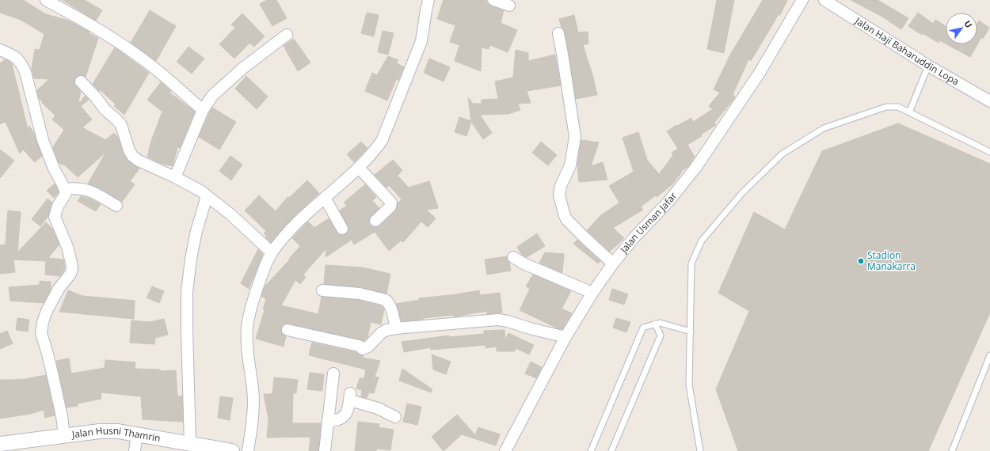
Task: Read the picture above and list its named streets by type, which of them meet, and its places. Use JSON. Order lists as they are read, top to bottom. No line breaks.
{"streets":{"street":["Jalan Haji Baharuddin Lopa","Jalan Usman Jafar","Jalan Husni Thamrin"]},"places":["Stadion Manakarra"],"north":"top right"}
